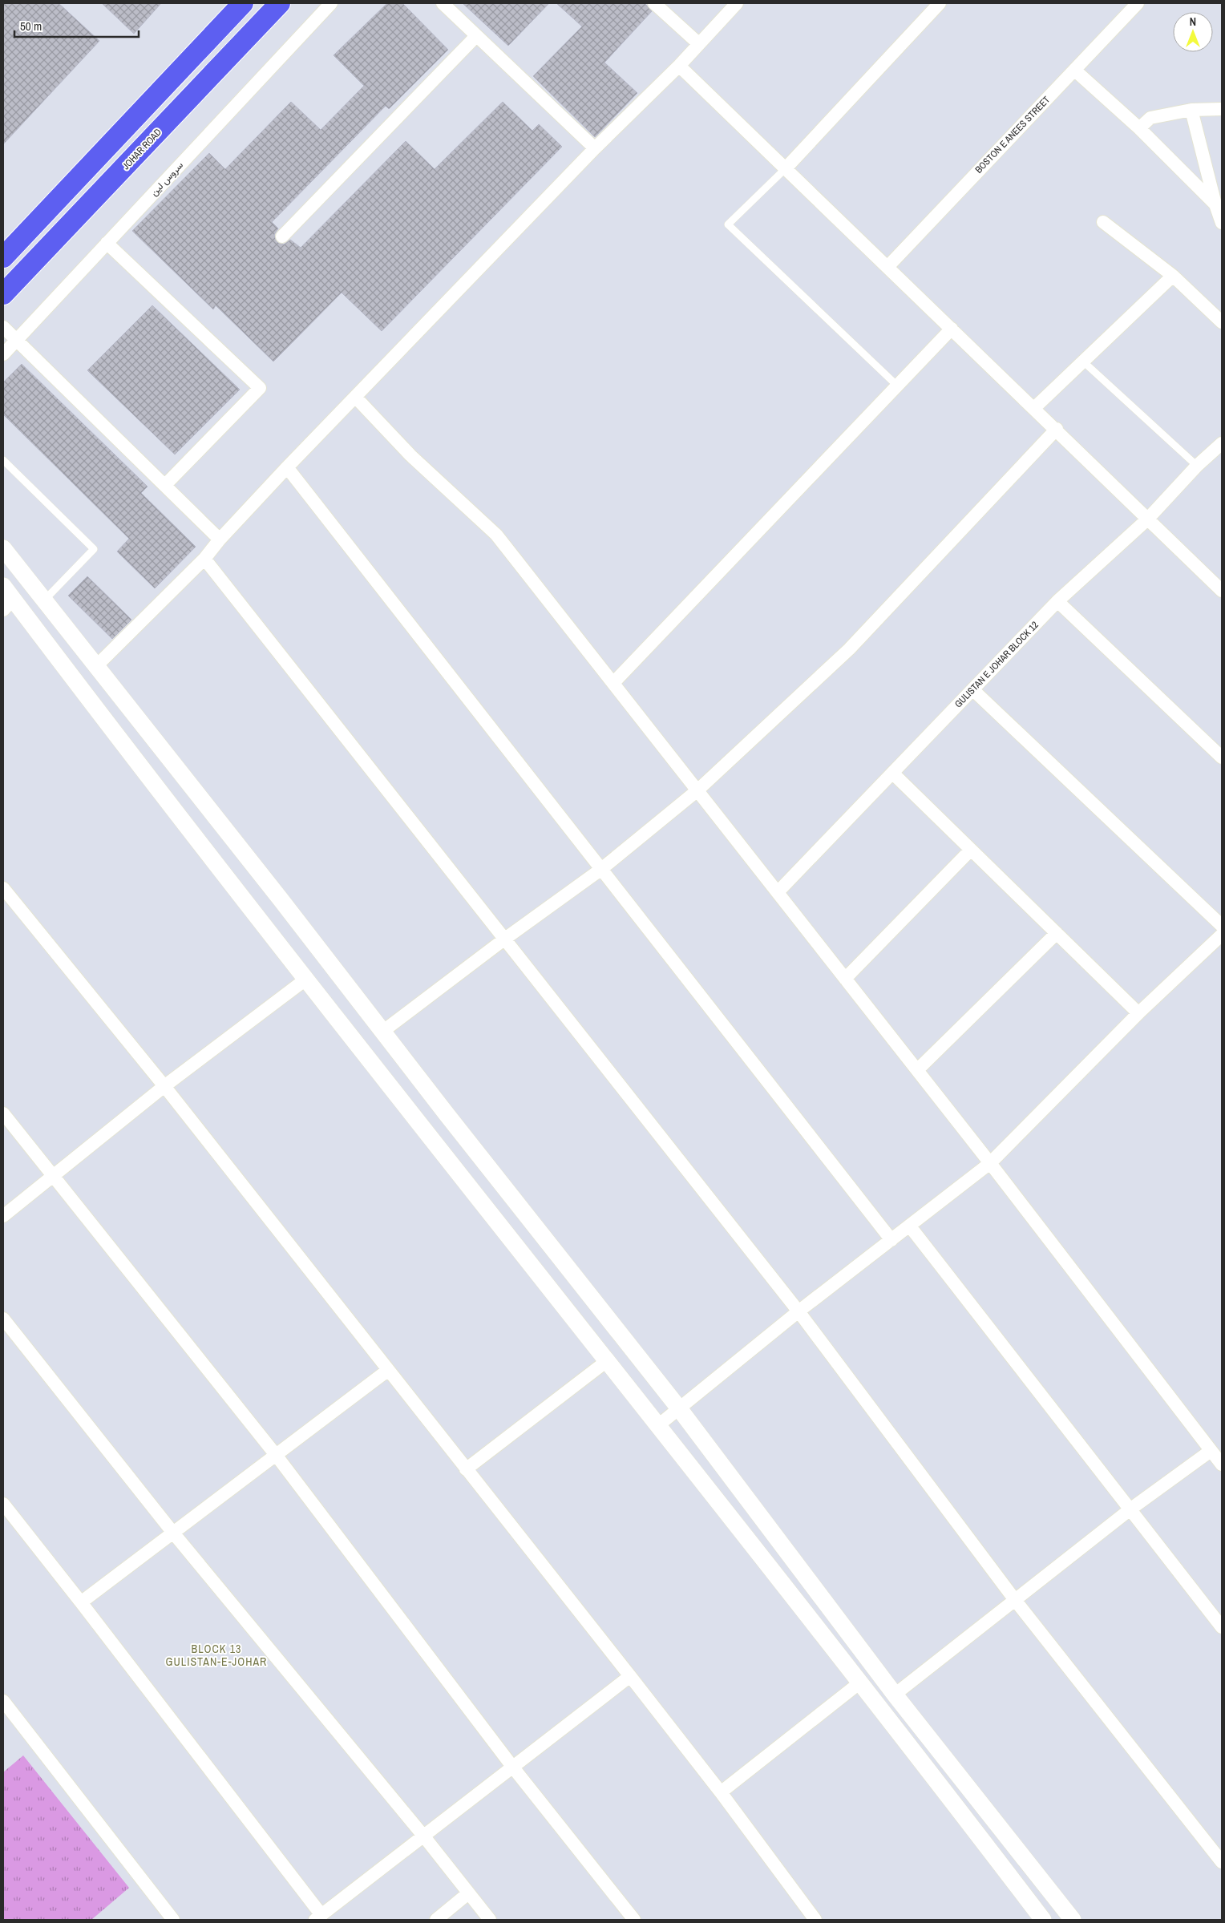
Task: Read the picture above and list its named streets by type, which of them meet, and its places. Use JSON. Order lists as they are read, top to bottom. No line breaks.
{"streets":{"main road":["JOHAR ROAD"],"street":["BOSTON E ANEES STREET","سروس لین","GULISTAN E JOHAR BLOCK 12"]},"districts":["BLOCK 13 GULISTAN-E-JOHAR"],"scale_bar":"50 m","north":"top"}
